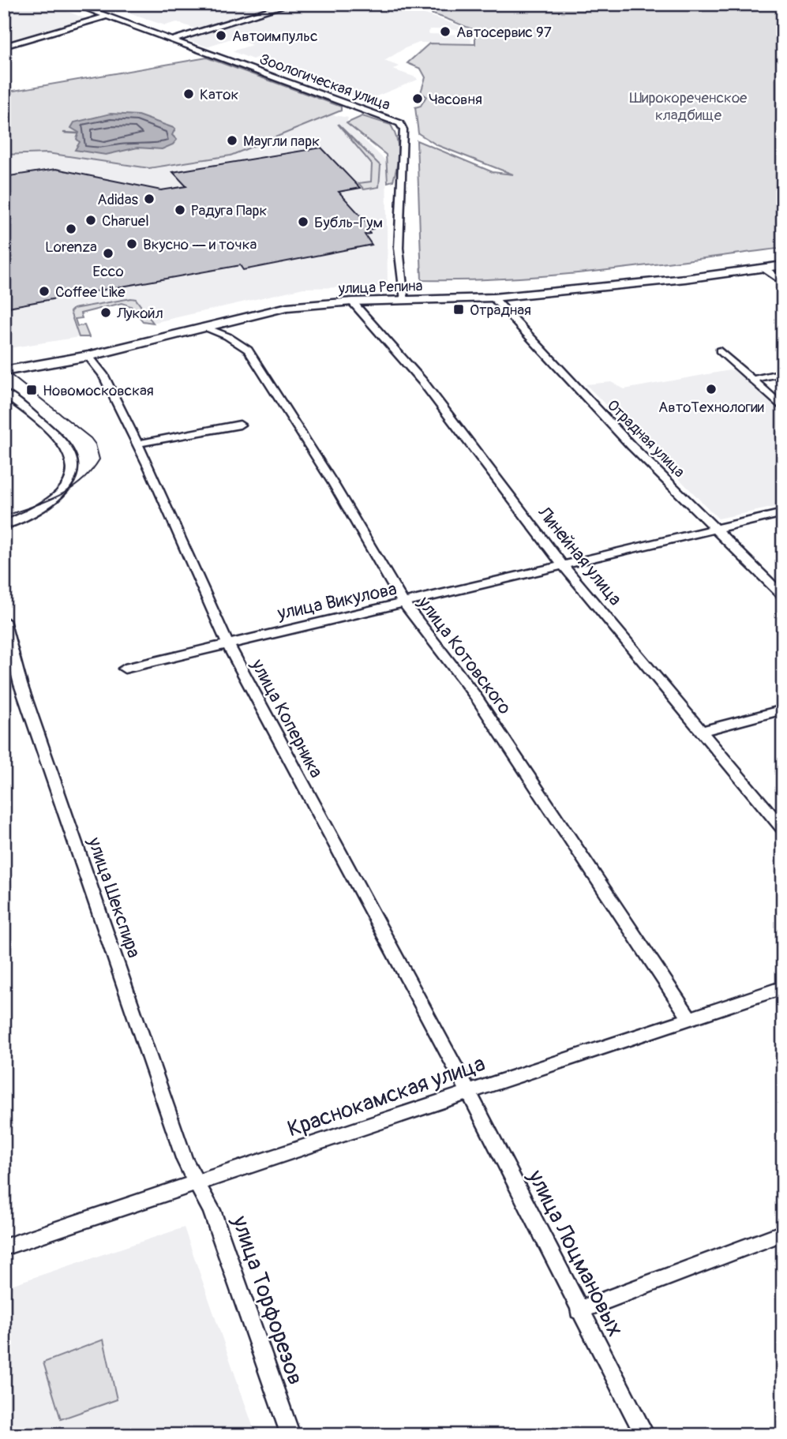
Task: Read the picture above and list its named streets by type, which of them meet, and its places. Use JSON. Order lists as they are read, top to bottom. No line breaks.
{"streets":{"main road":["улица Репина"],"street":["Зоологическая улица","Отрадная улица","Линейная улица","улица Викулова","улица Котовского","улица Коперника","улица Шекспира","Краснокамская улица","улица Лоцмановых","улица Торфорезов"]},"crossings":[["Зоологическая улица","улица Репина"],["улица Репина","Отрадная улица"],["улица Репина","Линейная улица"],["улица Репина","улица Котовского"],["улица Репина","улица Коперника"],["Отрадная улица","улица Викулова"],["Линейная улица","улица Викулова"],["улица Викулова","улица Котовского"],["улица Викулова","улица Коперника"],["улица Котовского","Краснокамская улица"],["улица Коперника","Краснокамская улица"],["улица Коперника","улица Лоцмановых"],["улица Шекспира","Краснокамская улица"],["улица Шекспира","улица Торфорезов"],["Краснокамская улица","улица Лоцмановых"],["Краснокамская улица","улица Торфорезов"]],"parks":["Широкореченское кладбище"],"places":{"other":["Автосервис 97","Автоимпульс","Каток","Часовня","Маугли парк","Adidas","Радуга Парк","Charuel","Бубль-Гум","Lorenza","Вкусно — и точка","Ecco","Coffee Like","Лукойл","АвтоТехнологии"],"transit":["Отрадная","Новомосковская"]}}
